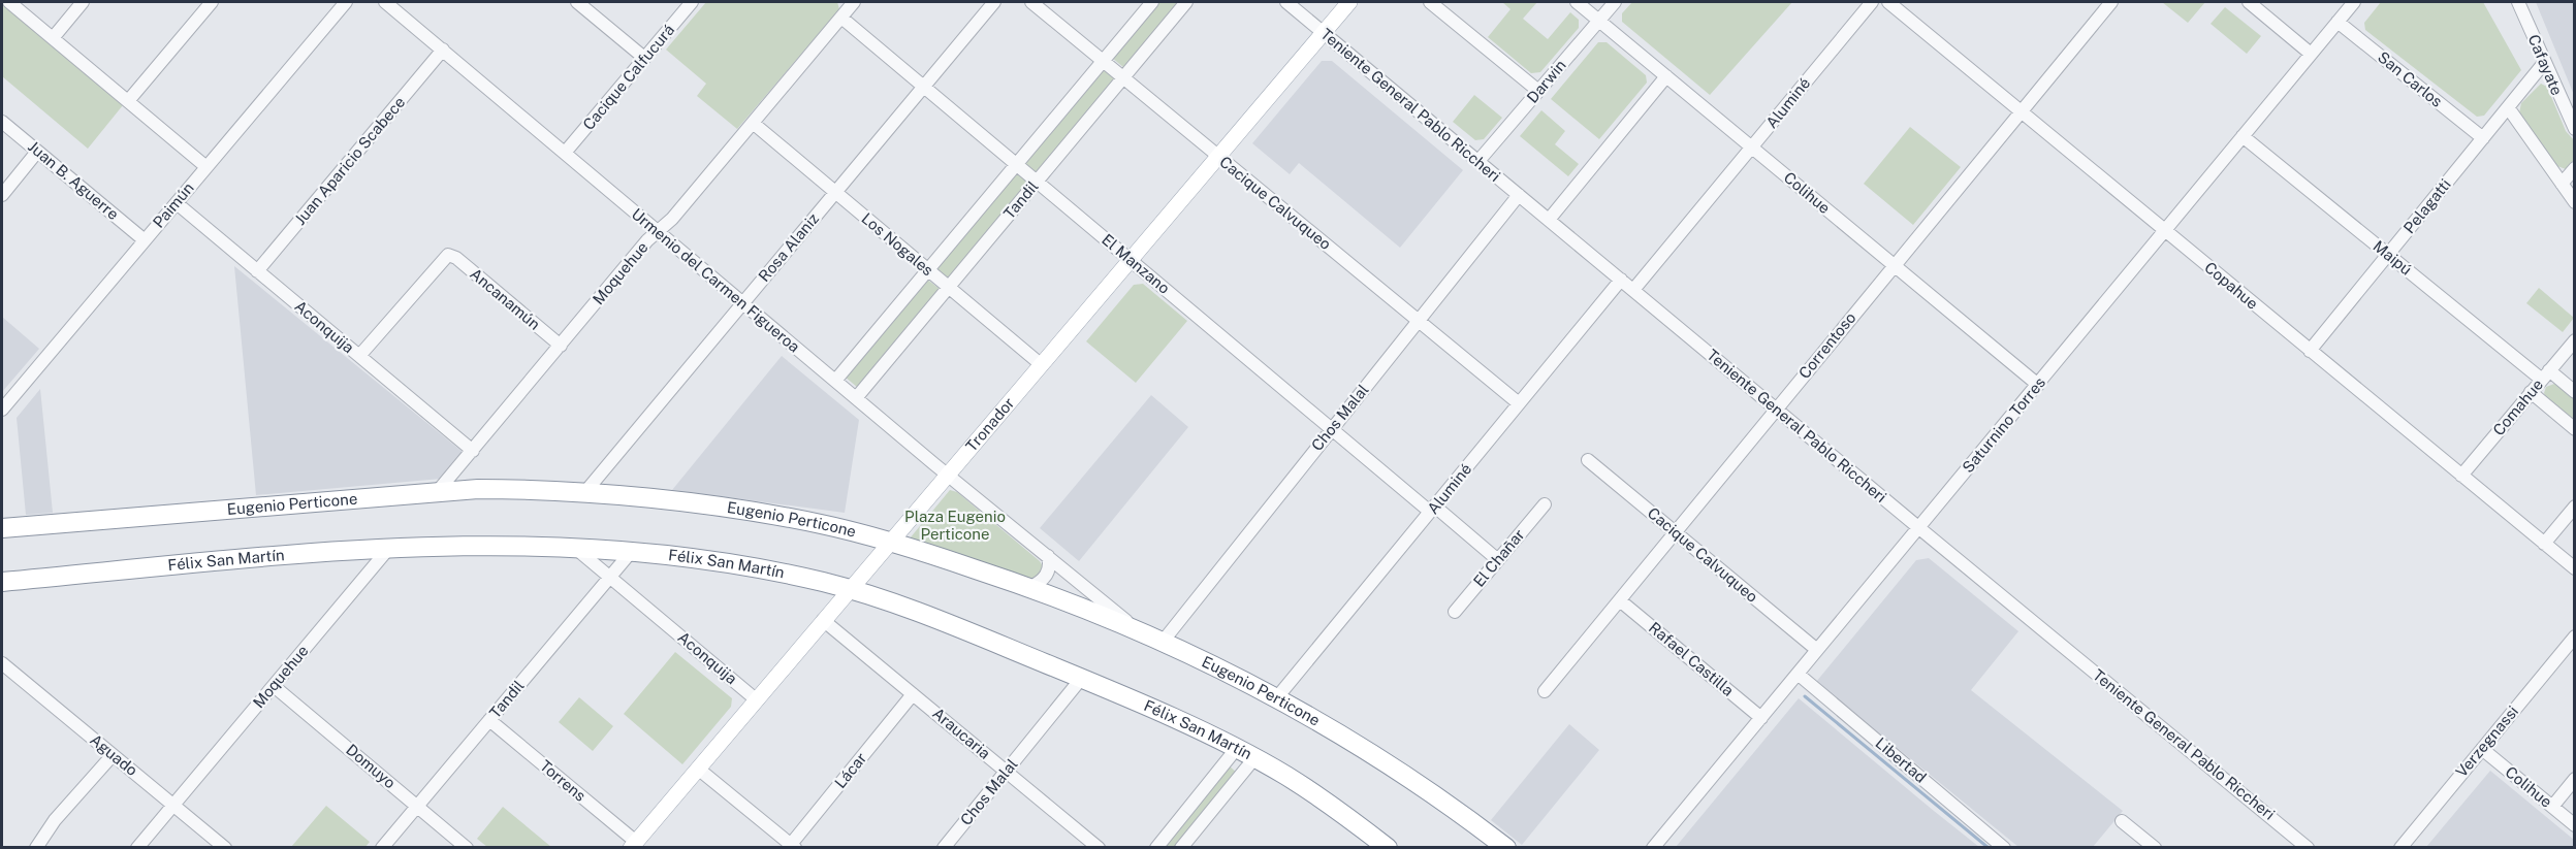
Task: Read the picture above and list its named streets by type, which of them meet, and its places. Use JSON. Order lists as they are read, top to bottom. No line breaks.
{"streets":{"highway":["Eugenio Perticone","Félix San Martín"],"main road":["Tronador"],"street":["Cafayate","Cacique Calfucurá","San Carlos","Darwin","Aluminé","Teniente General Pablo Riccheri","Juan Aparicio Scabece","Juan B. Aguerre","Colihue","Tandil","Cacique Calvuqueo","Paimún","Pelagatti","Los Nogales","Rosa Alaniz","Maipú","El Manzano","Moquehue","Urmenio del Carmen Figueroa","Copahue","Ancanamún","Aconquija","Correntoso","Comahue","Chos Malal","Saturnino Torres","El Chañar","Rafael Castilla","Araucaria","Verzegnassi","Aguado","Libertad","Domuyo","Lácar","Torrens"]},"crossings":[["Cafayate","Pelagatti"],["Cacique Calfucurá","Urmenio del Carmen Figueroa"],["San Carlos","Pelagatti"],["San Carlos","Saturnino Torres"],["Darwin","Teniente General Pablo Riccheri"],["Darwin","Colihue"],["Aluminé","Teniente General Pablo Riccheri"],["Aluminé","Colihue"],["Aluminé","Cacique Calvuqueo"],["Aluminé","El Manzano"],["Aluminé","Eugenio Perticone"],["Teniente General Pablo Riccheri","Correntoso"],["Teniente General Pablo Riccheri","Chos Malal"],["Teniente General Pablo Riccheri","Tronador"],["Teniente General Pablo Riccheri","Saturnino Torres"],["Juan Aparicio Scabece","Urmenio del Carmen Figueroa"],["Juan Aparicio Scabece","Aconquija"],["Juan B. Aguerre","Paimún"],["Colihue","Correntoso"],["Colihue","Saturnino Torres"],["Colihue","Verzegnassi"],["Tandil","Cacique Calvuqueo"],["Tandil","Los Nogales"],["Tandil","El Manzano"],["Tandil","Urmenio del Carmen Figueroa"],["Tandil","Aconquija"],["Tandil","Félix San Martín"],["Tandil","Domuyo"],["Tandil","Torrens"],["Cacique Calvuqueo","Correntoso"],["Cacique Calvuqueo","Chos Malal"],["Cacique Calvuqueo","Tronador"],["Cacique Calvuqueo","Saturnino Torres"],["Paimún","Aconquija"],["Pelagatti","Maipú"],["Pelagatti","Copahue"],["Los Nogales","Rosa Alaniz"],["Los Nogales","Moquehue"],["Los Nogales","Tronador"],["Rosa Alaniz","El Manzano"],["Rosa Alaniz","Urmenio del Carmen Figueroa"],["Rosa Alaniz","Eugenio Perticone"],["Maipú","Comahue"],["Maipú","Saturnino Torres"],["El Manzano","Moquehue"],["El Manzano","Chos Malal"],["El Manzano","Tronador"],["El Manzano","El Chañar"],["Moquehue","Urmenio del Carmen Figueroa"],["Moquehue","Ancanamún"],["Moquehue","Aconquija"],["Moquehue","Eugenio Perticone"],["Moquehue","Félix San Martín"],["Moquehue","Aguado"],["Moquehue","Domuyo"],["Urmenio del Carmen Figueroa","Tronador"],["Urmenio del Carmen Figueroa","Eugenio Perticone"],["Copahue","Correntoso"],["Copahue","Comahue"],["Copahue","Saturnino Torres"],["Ancanamún","Aconquija"],["Aconquija","Tronador"],["Aconquija","Félix San Martín"],["Correntoso","Rafael Castilla"],["Chos Malal","Eugenio Perticone"],["Chos Malal","Félix San Martín"],["Chos Malal","Araucaria"],["Tronador","Eugenio Perticone"],["Tronador","Félix San Martín"],["Tronador","Araucaria"],["Tronador","Torrens"],["Saturnino Torres","Rafael Castilla"],["Saturnino Torres","Libertad"],["Araucaria","Lácar"]],"parks":["Plaza Eugenio Perticone"]}
